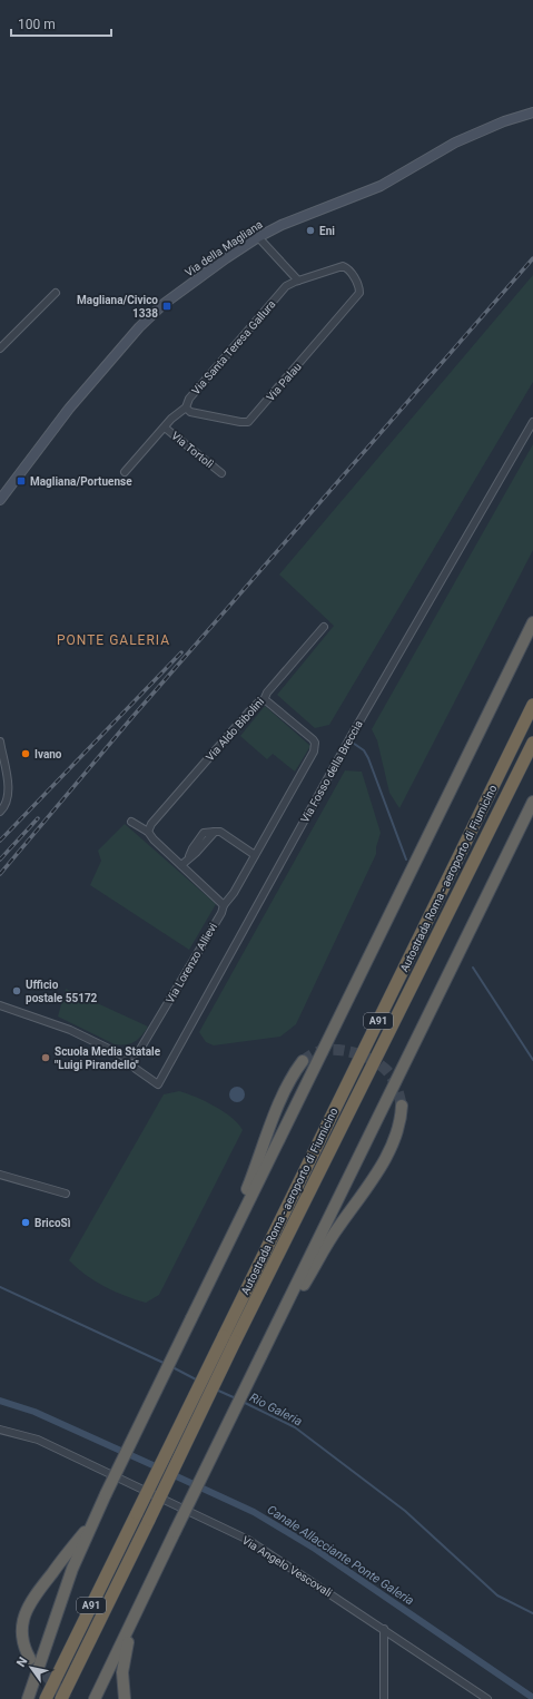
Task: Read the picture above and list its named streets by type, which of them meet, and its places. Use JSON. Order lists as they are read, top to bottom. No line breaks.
{"streets":{"highway":["Autostrada Roma - aeroporto di Fiumicino","A91"],"main road":["Via della Magliana"],"street":["Via Santa Teresa Gallura","Via Palau","Via Tortolì","Via Aldo Bibolini","Via Fosso della Breccia","Via Lorenzo Allievi","Via Angelo Vescovali"]},"crossings":[["Via Santa Teresa Gallura","Via Palau"],["Via Santa Teresa Gallura","Via Tortolì"],["Via Aldo Bibolini","Via Lorenzo Allievi"],["Via Fosso della Breccia","Via Lorenzo Allievi"]],"districts":["PONTE GALERIA"],"water":["Rio Galeria","Canale Allacciante Ponte Galeria"],"places":{"other":["Eni","Ivano","Ufficio postale 55172","Scuola Media Statale \"Luigi Pirandello\"","BricoSì"],"transit":["Magliana/Civico 1338","Magliana/Portuense"]},"scale_bar":"100 m","north":"top left"}
